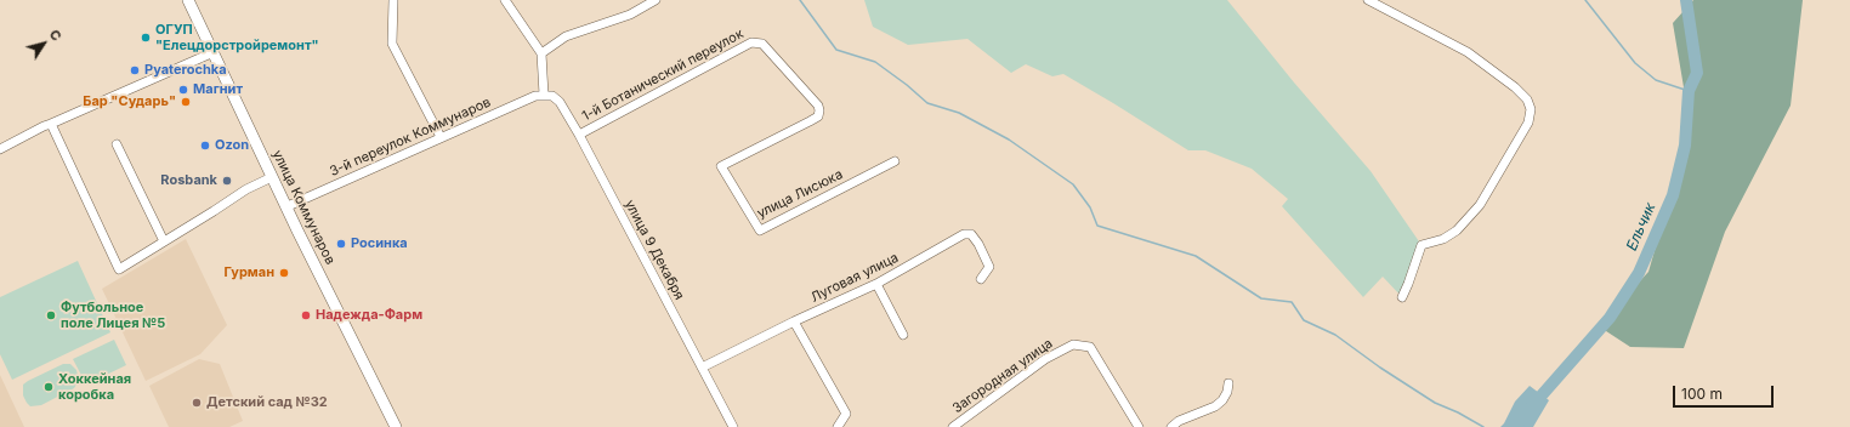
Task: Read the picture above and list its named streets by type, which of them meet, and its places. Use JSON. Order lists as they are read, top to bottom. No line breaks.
{"streets":{"main road":["улица Коммунаров"],"street":["1-й Ботанический переулок","3-й переулок Коммунаров","улица Лисюка","улица 9 Декабря","Луговая улица","Загородная улица"]},"crossings":[["1-й Ботанический переулок","улица Лисюка"],["1-й Ботанический переулок","улица 9 Декабря"],["3-й переулок Коммунаров","улица Коммунаров"],["3-й переулок Коммунаров","улица 9 Декабря"],["улица 9 Декабря","Луговая улица"]],"water":["Ельчик"],"places":["ОГУП \"Елецдорстройремонт\"","Pyaterochka","Магнит","Бар \"Сударь\"","Ozon","Rosbank","Росинка","Гурман","Футбольное поле Лицея №5","Надежда-Фарм","Хоккейная коробка","Детский сад №32"],"scale_bar":"100 m","north":"top right"}
